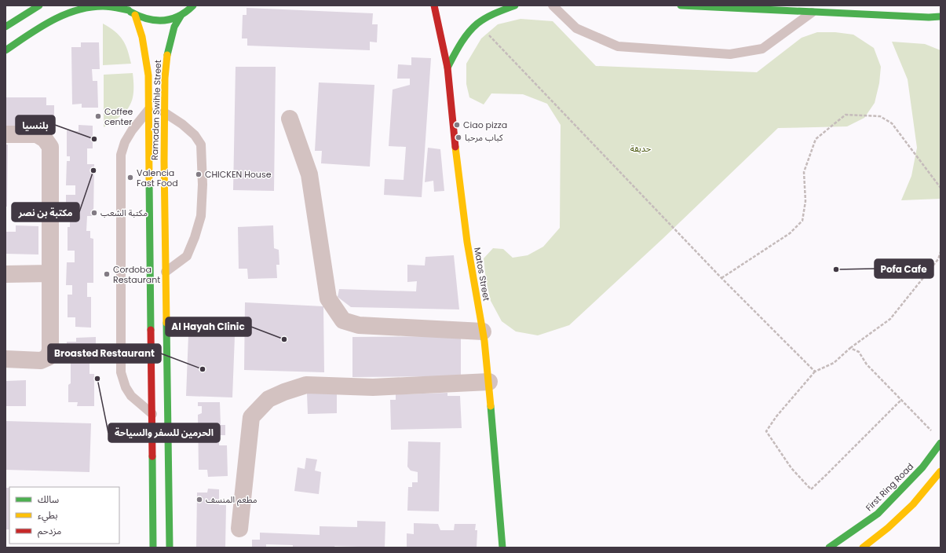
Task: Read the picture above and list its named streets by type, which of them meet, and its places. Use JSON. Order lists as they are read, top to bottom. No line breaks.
{"streets":{"main road":["Ramadan Swihle Street","Matos Street","First Ring Road"]},"parks":["حديقة"],"places":["Coffee center","Ciao pizza","كباب مرحبا","بلنسيا","مكتبة بن نصر","CHICKEN House","Valencia Fast Food","مكتبة الشعب","Pofa Cafe","Cordoba Restaurant","Al Hayah Clinic","Broasted Restaurant","الحرمين للسفر والسياحة","مطعم المنسف"],"legend":["سالك","بطيء","مزدحم"]}
